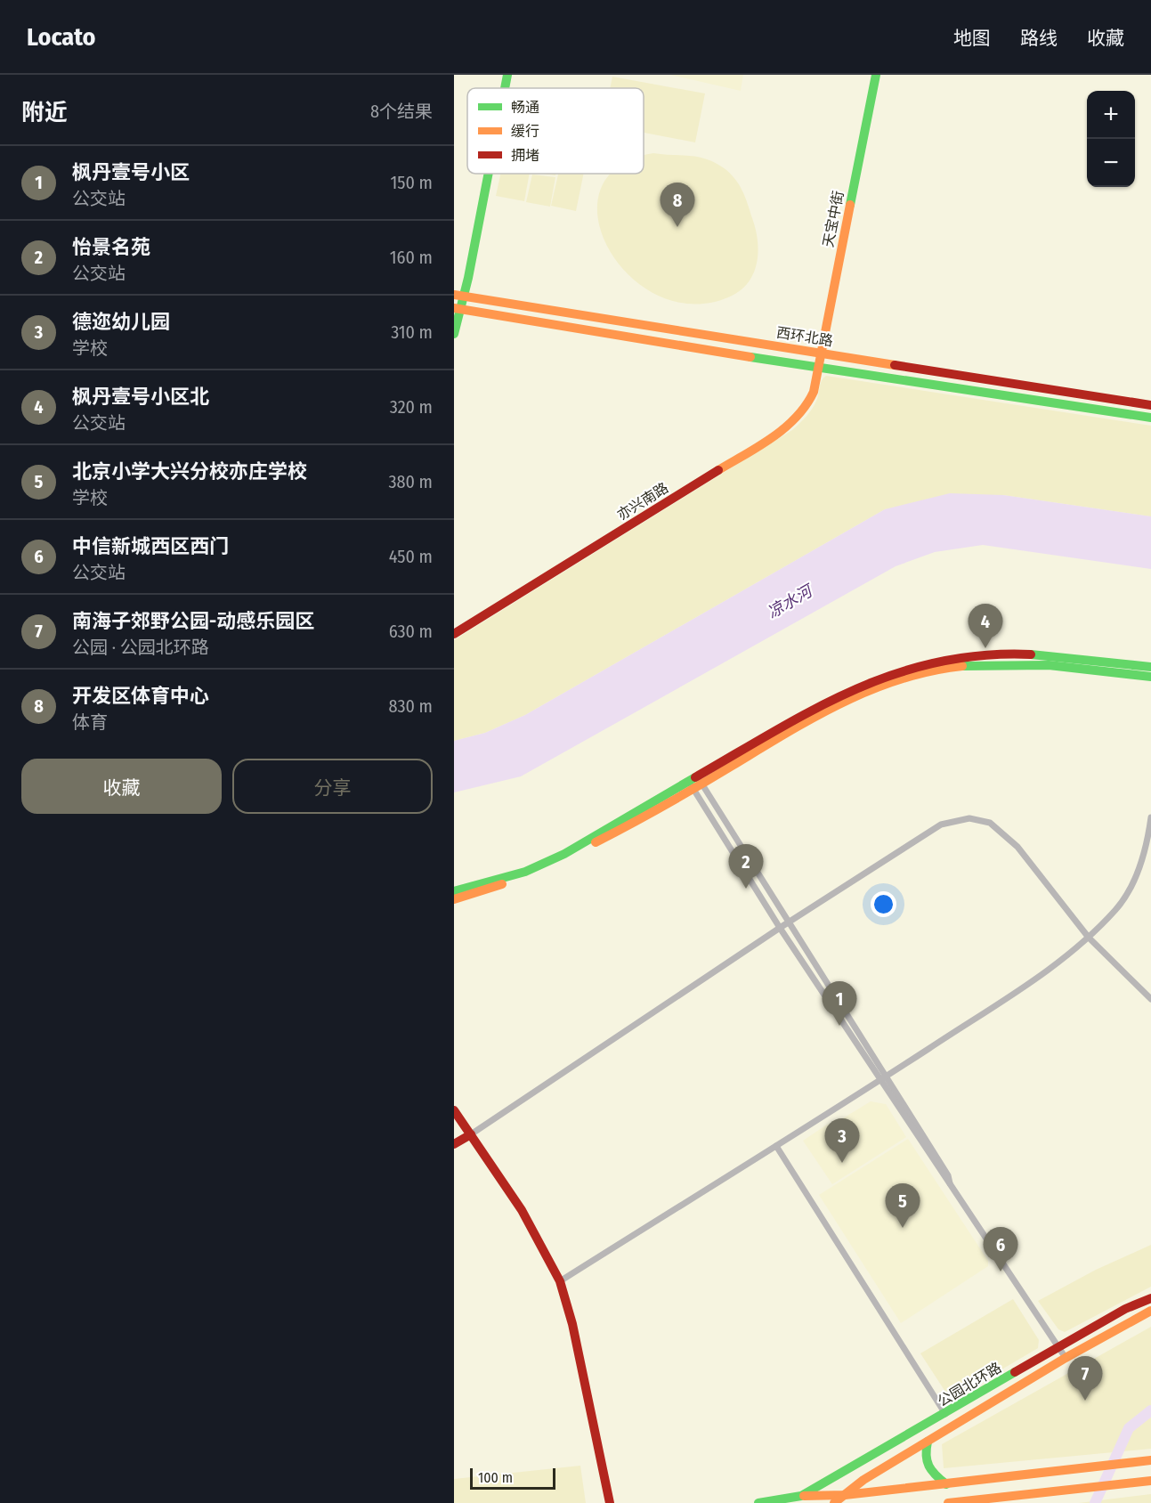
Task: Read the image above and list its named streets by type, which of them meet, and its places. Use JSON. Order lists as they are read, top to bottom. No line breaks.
{"streets":{"street":["天宝中街","西环北路","亦兴南路","公园北环路"]},"crossings":[["天宝中街","西环北路"],["天宝中街","亦兴南路"],["西环北路","亦兴南路"]],"water":["凉水河"],"legend":["畅通","缓行","拥堵"],"scale_bar":"100 m","page":{"header":"Locato","nav":["地图","路线","收藏"],"heading":["附近","8个结果"],"map_buttons":["+","−"],"list":[{"mark":"1","name":"枫丹壹号小区","note":"公交站","value":"150 m"},{"mark":"2","name":"怡景名苑","note":"公交站","value":"160 m"},{"mark":"3","name":"德迩幼儿园","note":"学校","value":"310 m"},{"mark":"4","name":"枫丹壹号小区北","note":"公交站","value":"320 m"},{"mark":"5","name":"北京小学大兴分校亦庄学校","note":"学校","value":"380 m"},{"mark":"6","name":"中信新城西区西门","note":"公交站","value":"450 m"},{"mark":"7","name":"南海子郊野公园-动感乐园区","note":"公园 · 公园北环路","value":"630 m"},{"mark":"8","name":"开发区体育中心","note":"体育","value":"830 m"}],"pins":["8","4","2","1","3","5","6","7"],"buttons":["收藏","分享"],"scale":"100 m"}}
